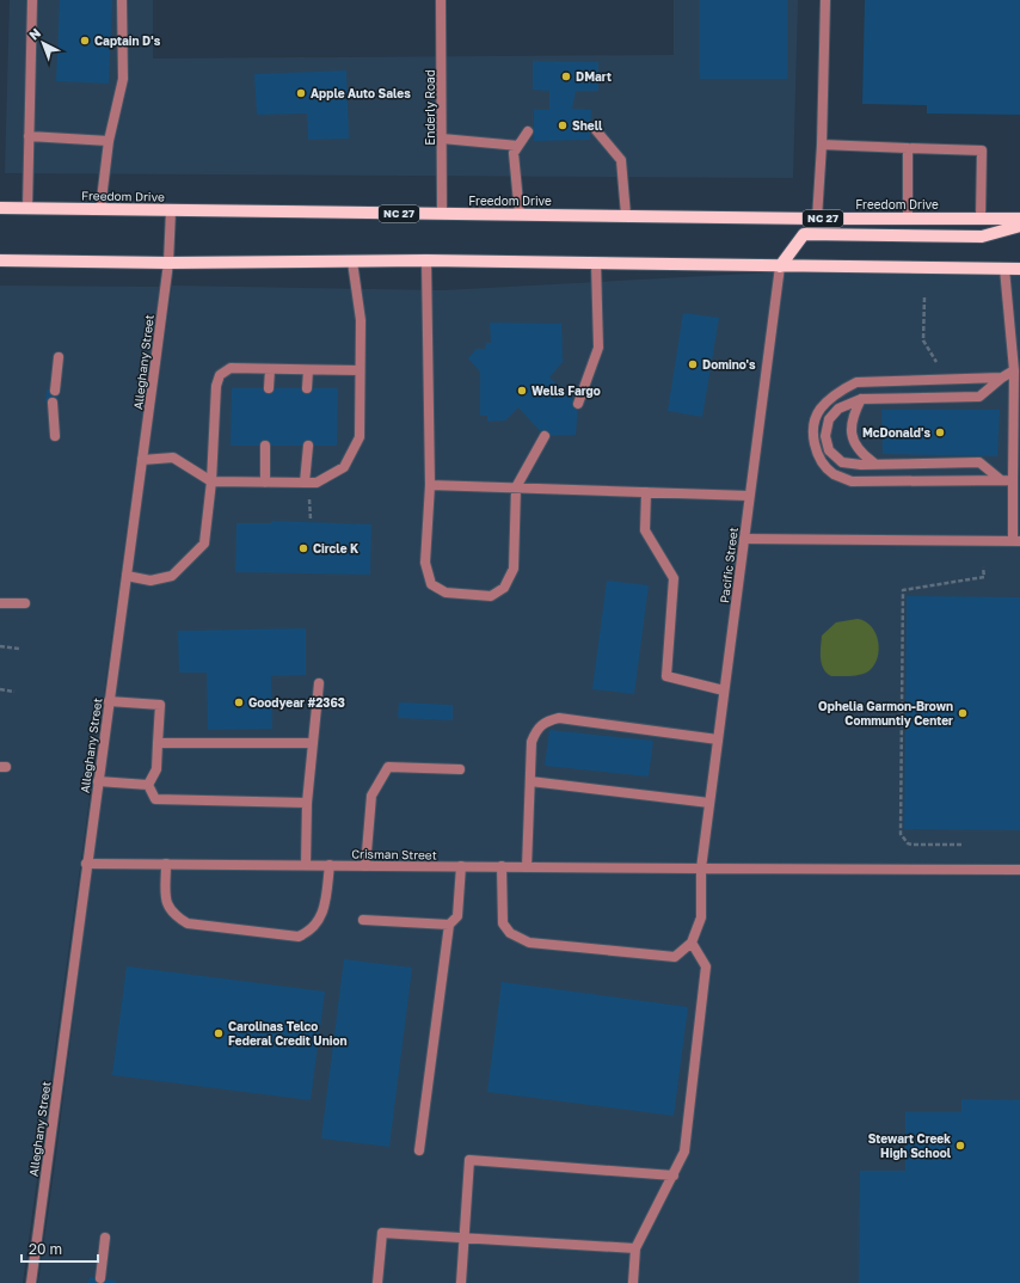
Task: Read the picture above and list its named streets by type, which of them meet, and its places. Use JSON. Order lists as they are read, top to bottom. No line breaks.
{"streets":{"main road":["Freedom Drive","NC 27"],"street":["Enderly Road","Alleghany Street","Pacific Street","Crisman Street"]},"crossings":[["Enderly Road","Freedom Drive"],["Freedom Drive","Alleghany Street"],["Alleghany Street","Crisman Street"],["Pacific Street","Crisman Street"]],"places":["Captain D's","DMart","Apple Auto Sales","Shell","Domino's","Wells Fargo","McDonald's","Circle K","Goodyear #2363","Ophelia Garmon-Brown Communtiy Center","Carolinas Telco Federal Credit Union","Stewart Creek High School"],"scale_bar":"20 m","north":"top left"}
